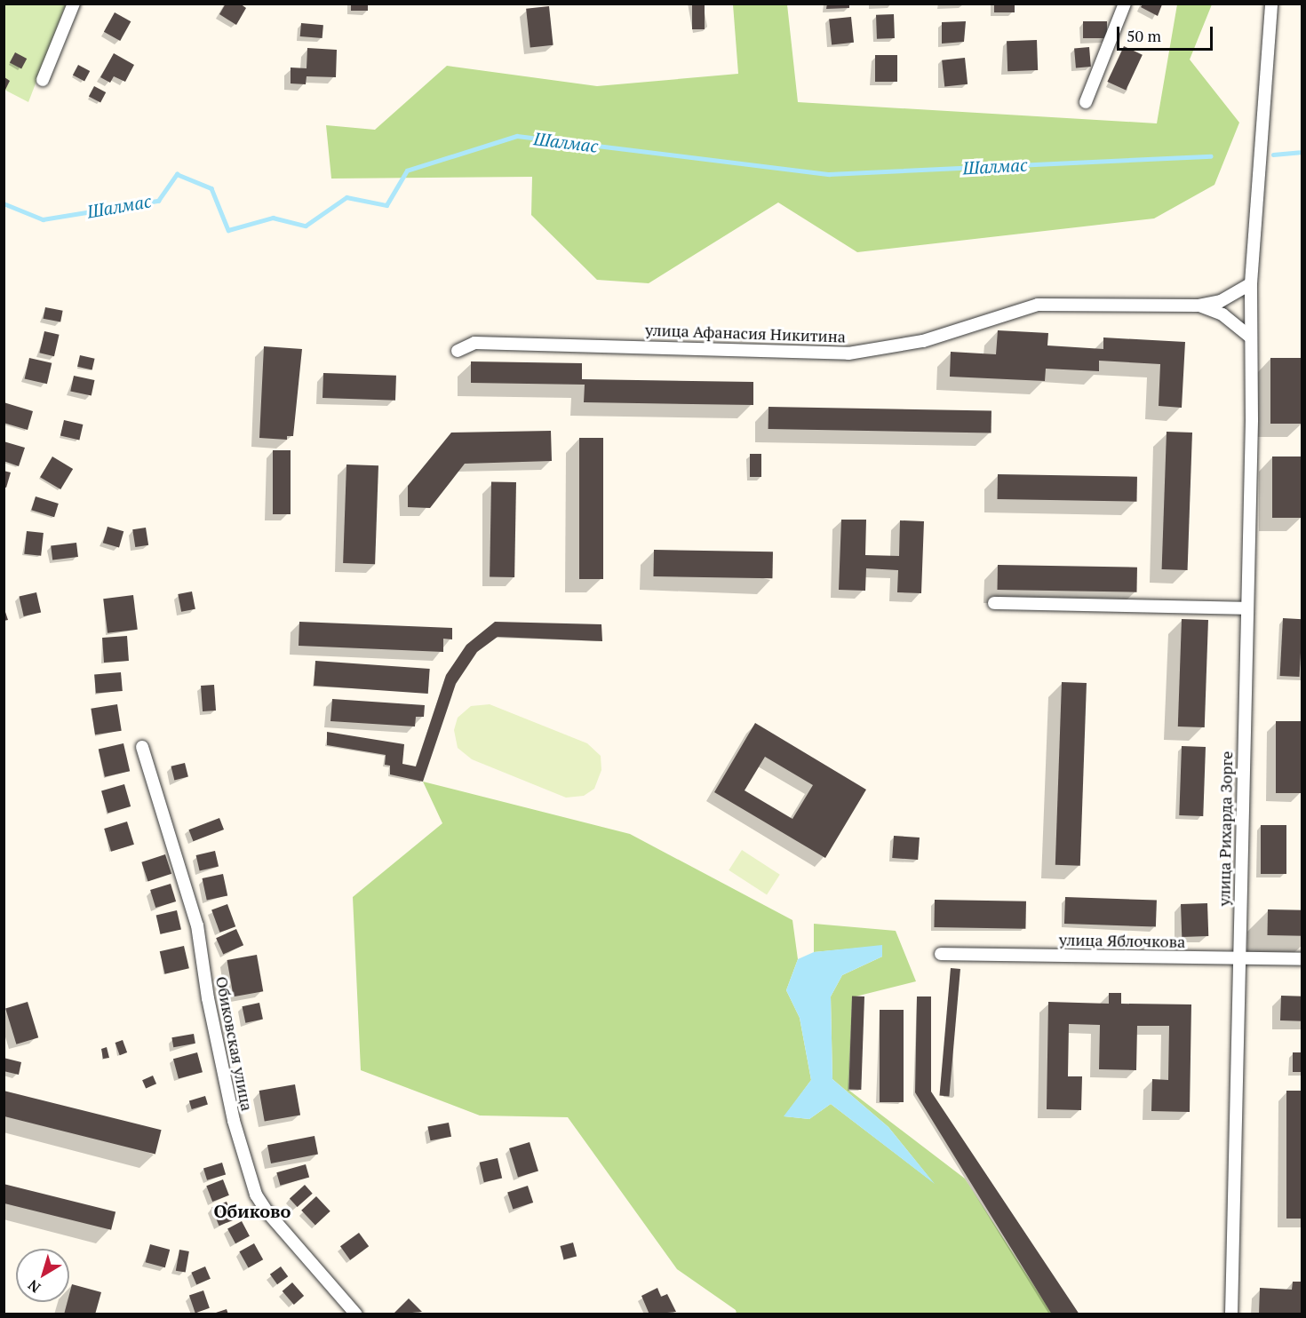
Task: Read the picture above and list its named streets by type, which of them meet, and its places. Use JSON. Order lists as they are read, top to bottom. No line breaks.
{"streets":{"street":["улица Афанасия Никитина","улица Рихарда Зорге","улица Яблочкова","Обиковская улица"]},"crossings":[["улица Рихарда Зорге","улица Яблочкова"]],"districts":["Обиково"],"water":["Шалмас"],"scale_bar":"50 m","north":"bottom left"}
